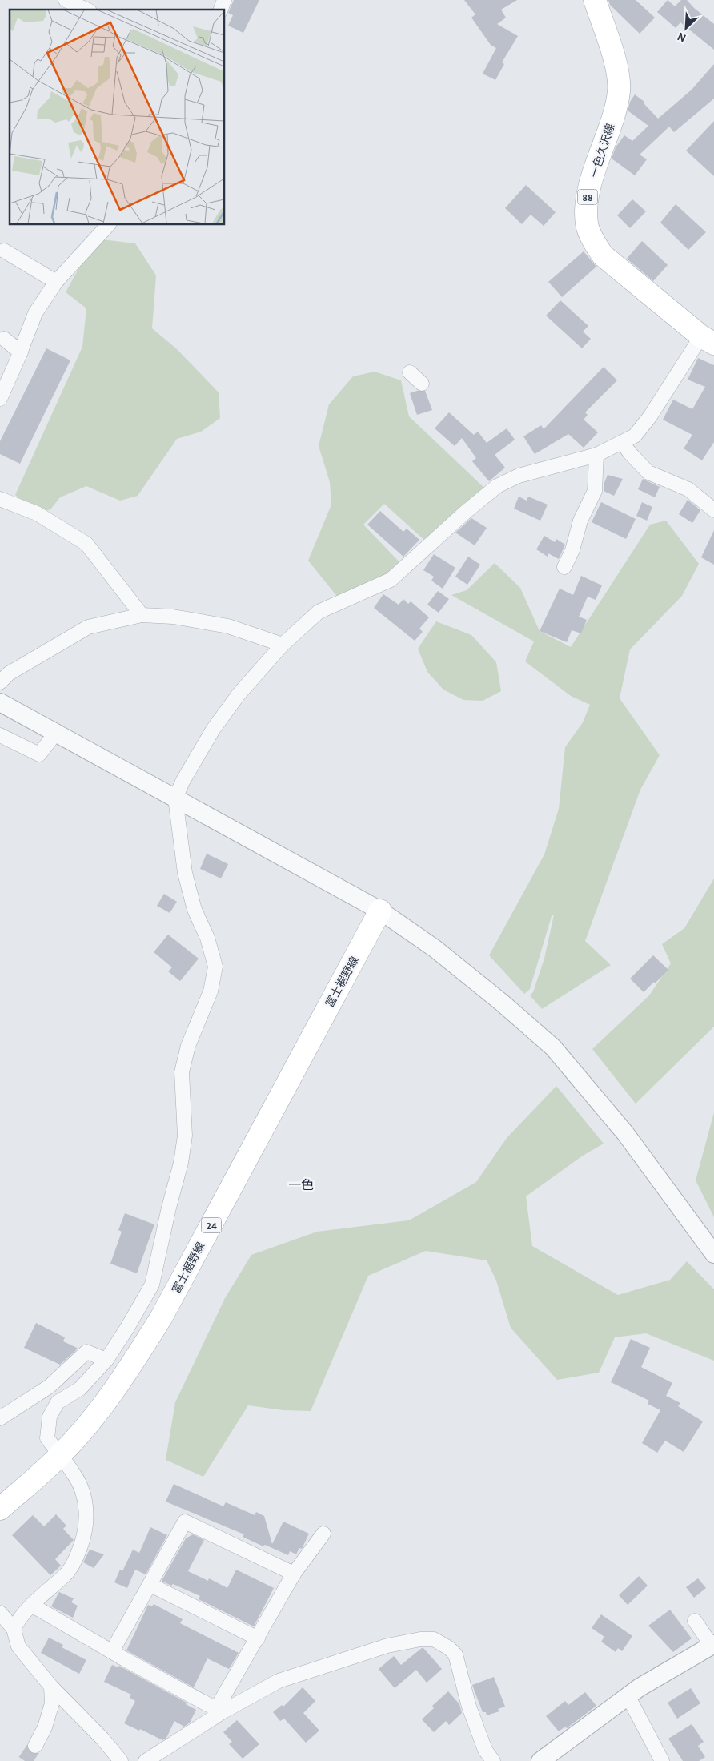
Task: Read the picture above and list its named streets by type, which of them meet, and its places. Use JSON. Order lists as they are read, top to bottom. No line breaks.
{"streets":{"main road":["一色久沢線","88","富士裾野線","24"]},"districts":["一色"],"north":"bottom left"}
